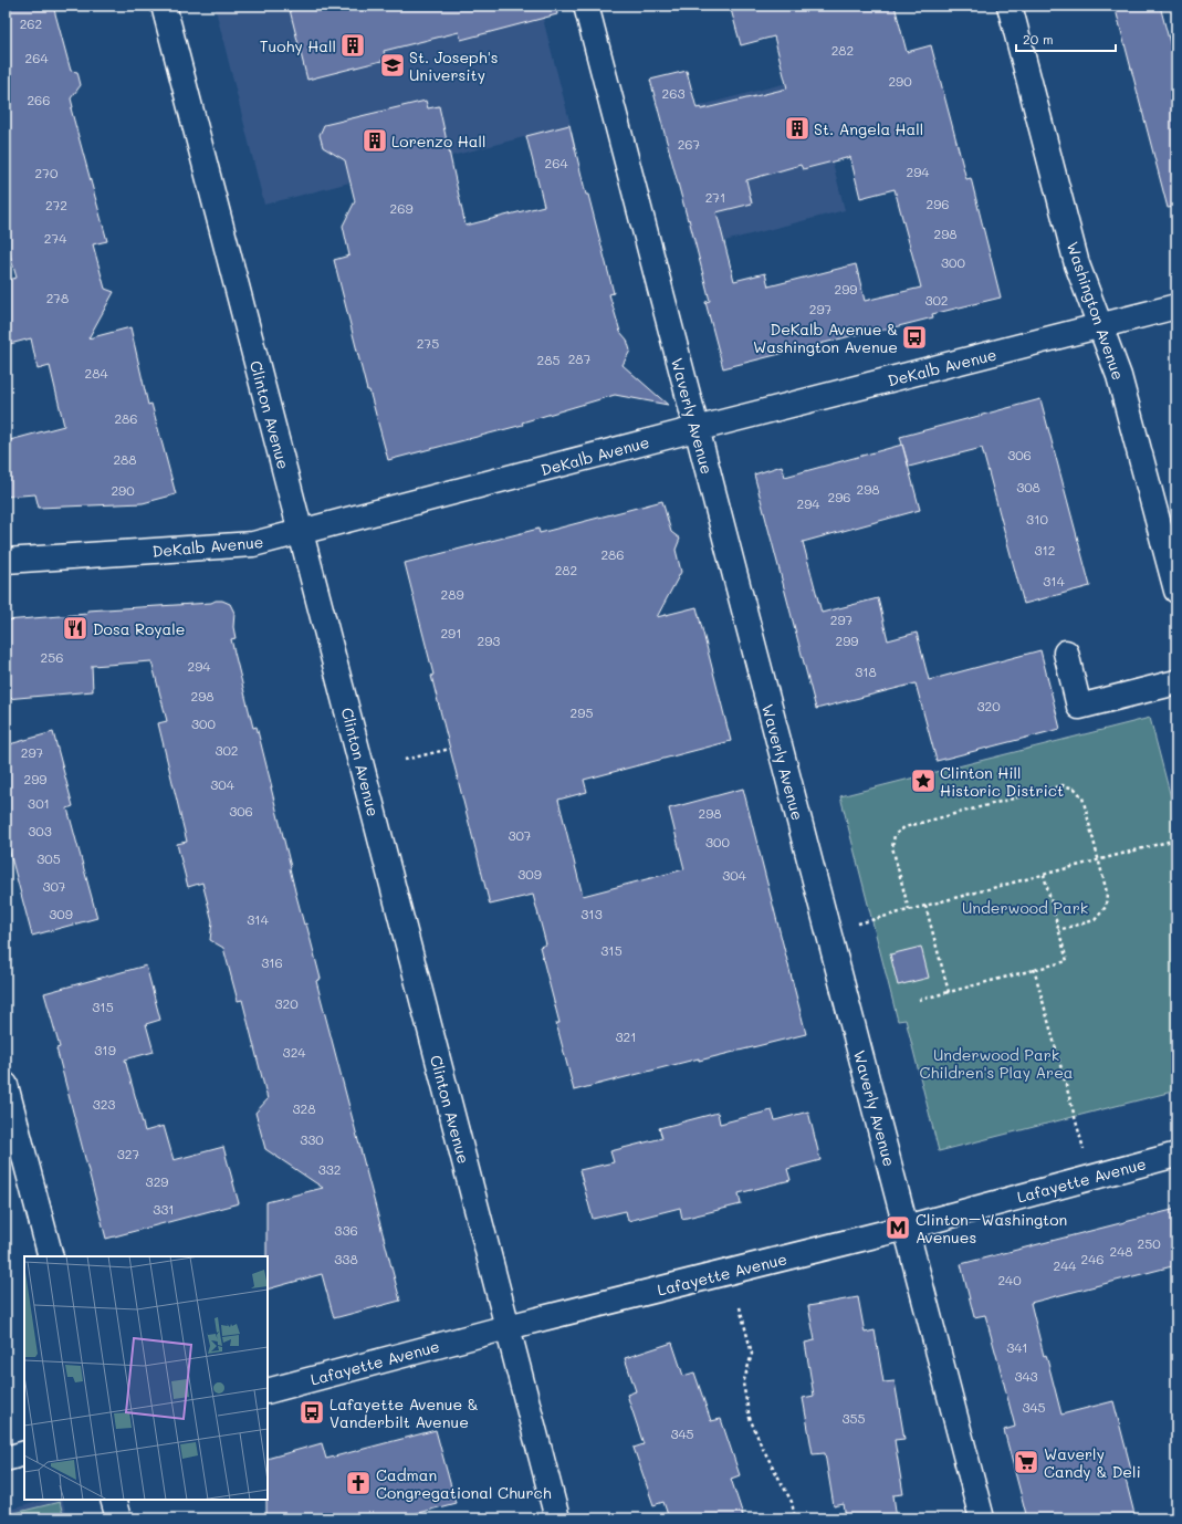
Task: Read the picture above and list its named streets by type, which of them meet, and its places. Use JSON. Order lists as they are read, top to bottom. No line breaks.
{"streets":{"street":["Washington Avenue","DeKalb Avenue","Clinton Avenue","Waverly Avenue","Lafayette Avenue"]},"crossings":[["Washington Avenue","DeKalb Avenue"],["DeKalb Avenue","Clinton Avenue"],["DeKalb Avenue","Waverly Avenue"],["Clinton Avenue","Lafayette Avenue"],["Waverly Avenue","Lafayette Avenue"]],"parks":["Underwood Park","Underwood Park Children's Play Area"],"places":{"building":["Tuohy Hall","St. Angela Hall","Lorenzo Hall"],"school or university":["St. Joseph's University"],"bus stop":["DeKalb Avenue & Washington Avenue","Lafayette Avenue & Vanderbilt Avenue"],"restaurant":["Dosa Royale"],"place":["Clinton Hill Historic District"],"metro station":["Clinton–Washington Avenues"],"supermarket":["Waverly Candy & Deli"],"church":["Cadman Congregational Church"]},"house_numbers":["262","282","264","290","263","266","267","264","294","270","271","296","272","269","298","274","300","299","278","302","297","275","287","285","284","286","306","288","308","298","290","296","294","310","312","286","282","314","289","297","291","293","299","256","294","318","298","320","295","300","302","297","299","304","301","306","298","303","307","300","305","309","304","307","309","313","314","315","316","320","315","321","319","324","323","328","330","327","332","329","331","336","250","248","338","246","244","240","341","343","345","355","345"],"scale_bar":"20 m"}
